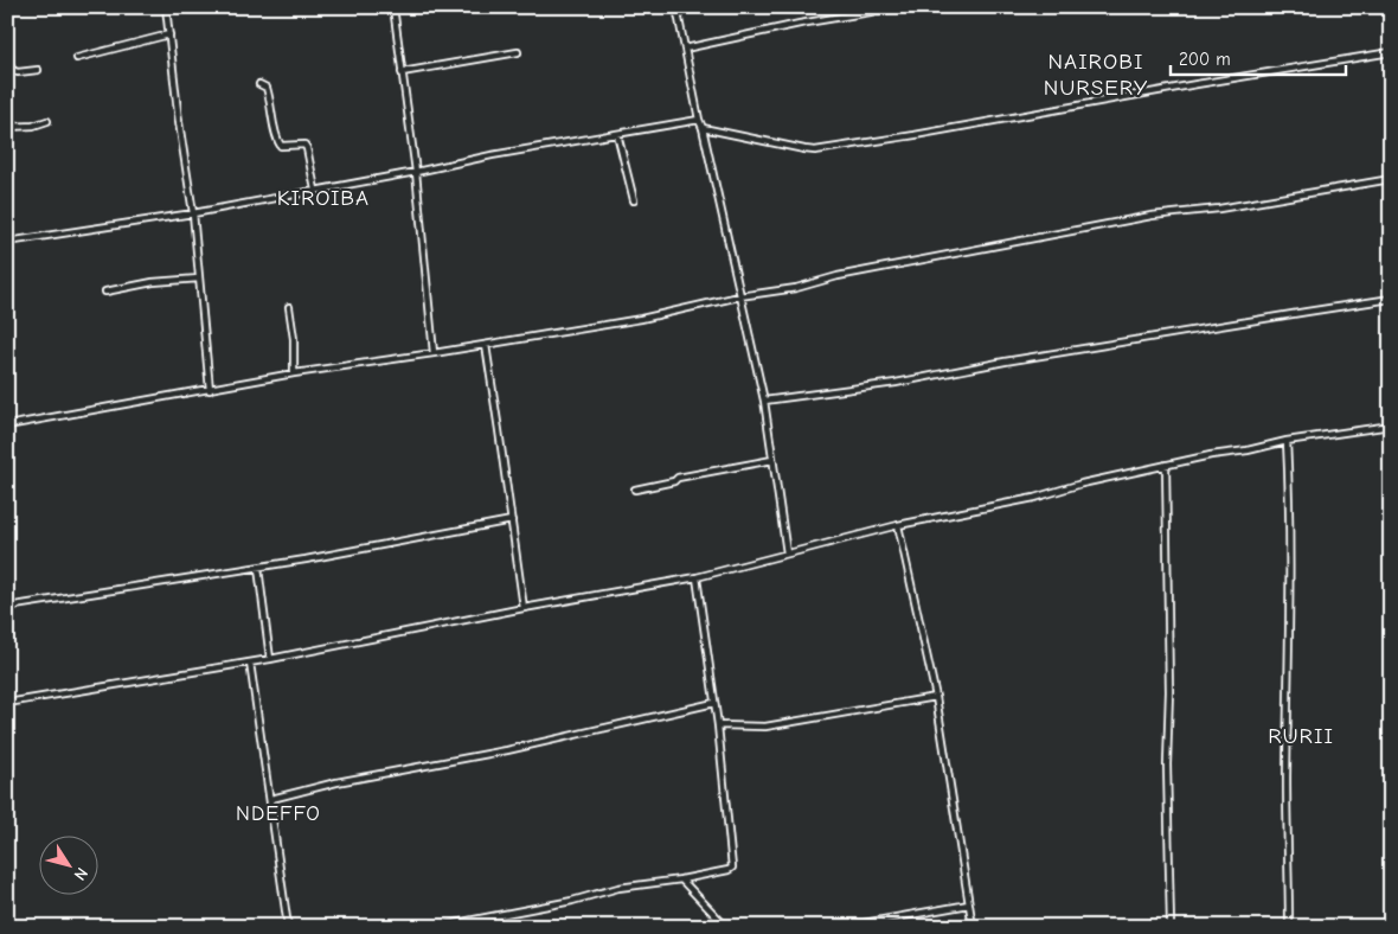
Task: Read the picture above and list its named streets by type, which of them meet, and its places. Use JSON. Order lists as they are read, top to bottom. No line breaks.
{"districts":["NAIROBI NURSERY","KIROIBA","RURII","NDEFFO"],"scale_bar":"200 m","north":"bottom right"}
